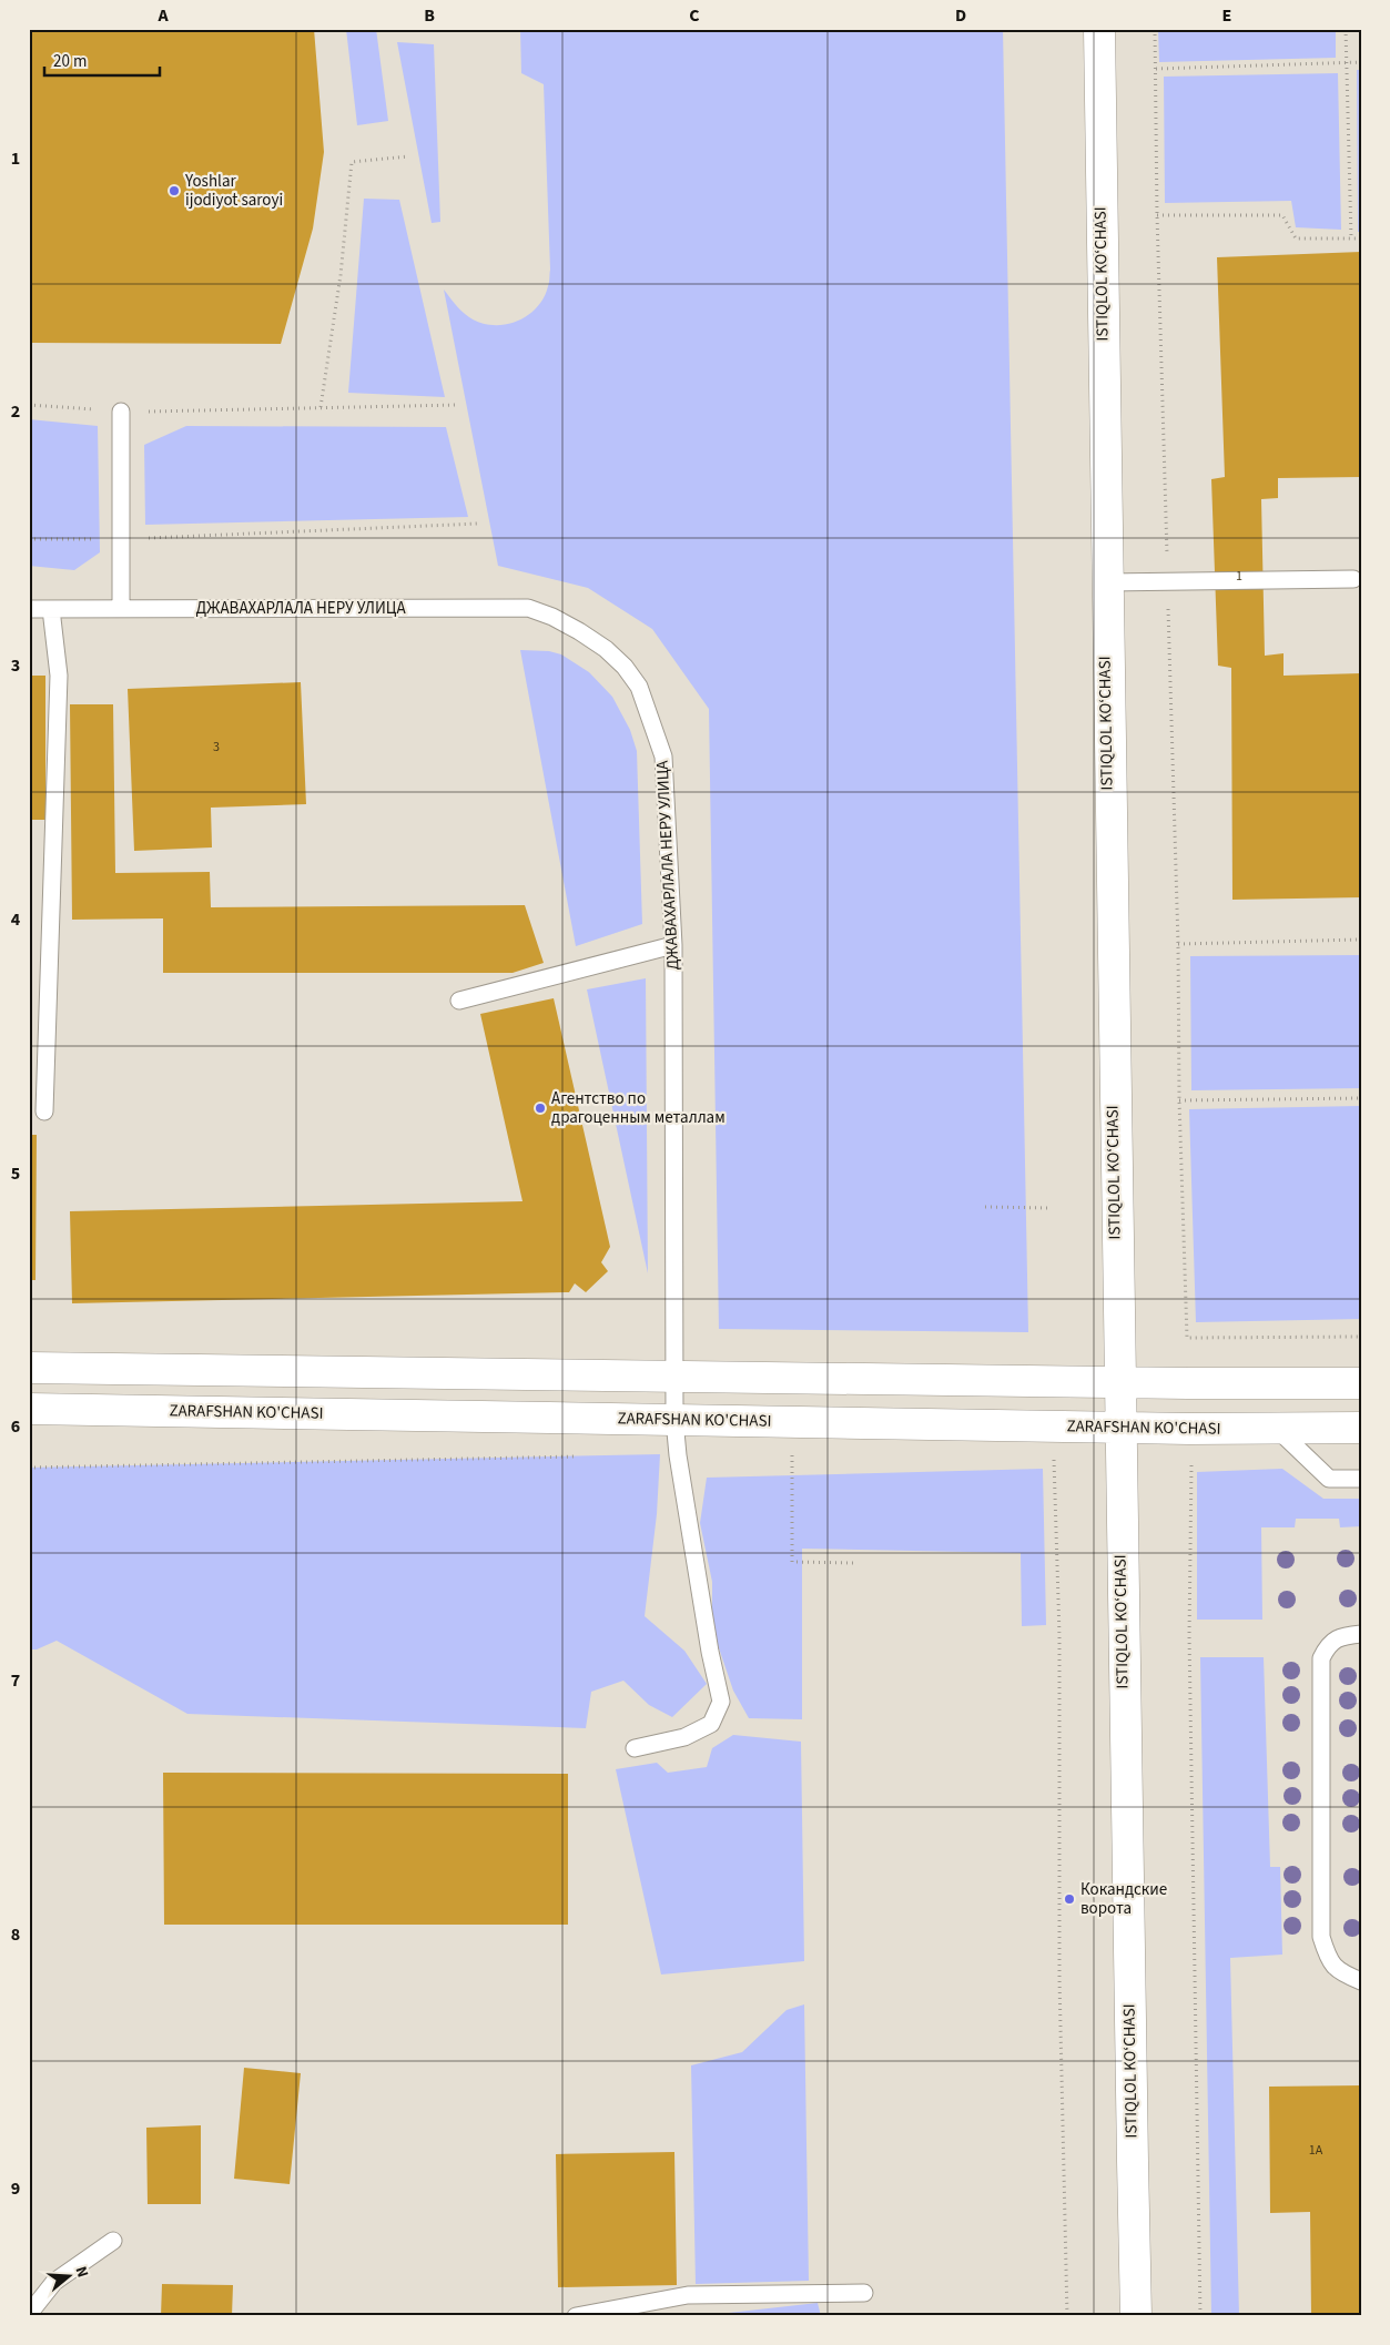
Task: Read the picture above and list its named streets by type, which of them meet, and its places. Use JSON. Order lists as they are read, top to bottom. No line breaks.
{"streets":{"street":["ISTIQLOL KO‘CHASI","ZARAFSHAN KO'CHASI"],"lane":["ДЖАВАХАРЛАЛА НЕРУ УЛИЦА"]},"crossings":[["ISTIQLOL KO‘CHASI","ZARAFSHAN KO'CHASI"],["ДЖАВАХАРЛАЛА НЕРУ УЛИЦА","ZARAFSHAN KO'CHASI"]],"places":["Yoshlar ijodiyot saroyi","Агентство по драгоценным металлам","Кокандские ворота"],"house_numbers":["1","3","1A"],"scale_bar":"20 m","north":"right","grid":{"columns":["A","B","C","D","E"],"rows":["1","2","3","4","5","6","7","8","9"]}}
